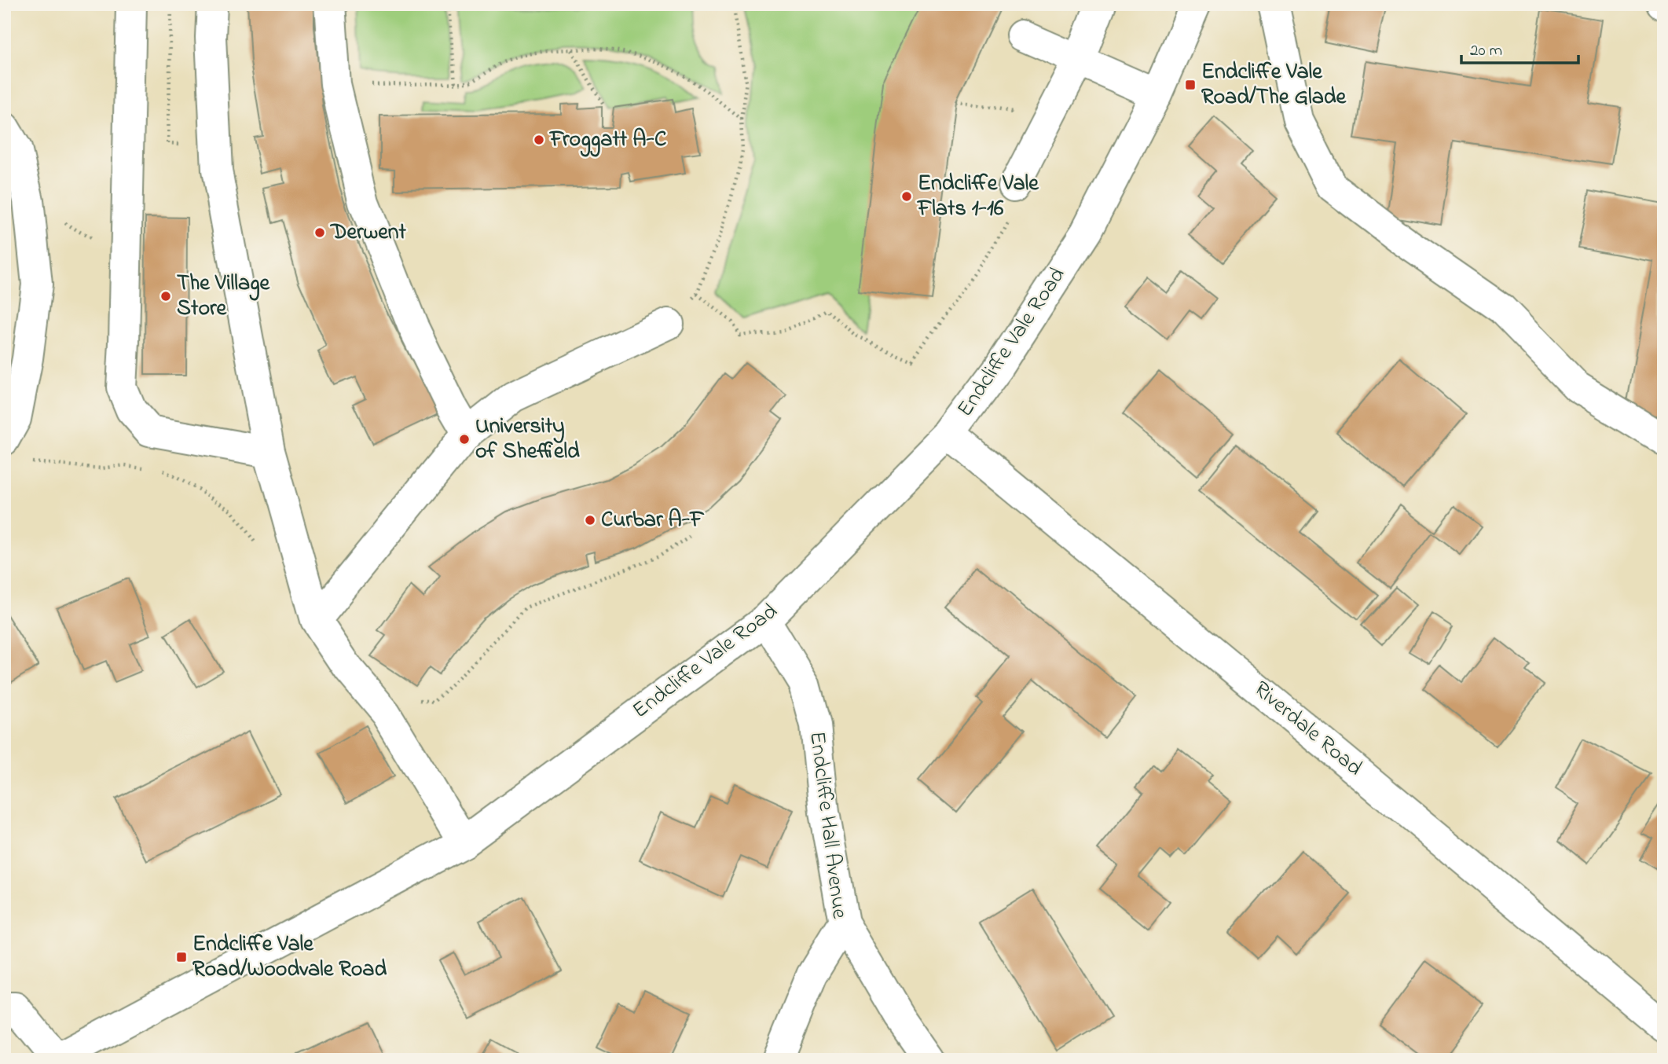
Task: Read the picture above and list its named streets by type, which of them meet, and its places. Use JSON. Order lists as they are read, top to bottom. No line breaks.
{"streets":{"street":["Endcliffe Vale Road","Riverdale Road","Endcliffe Hall Avenue"]},"crossings":[["Endcliffe Vale Road","Riverdale Road"],["Endcliffe Vale Road","Endcliffe Hall Avenue"]],"places":{"transit":["Endcliffe Vale Road/The Glade","Endcliffe Vale Road/Woodvale Road"],"other":["Froggatt A-C","Endcliffe Vale Flats 1-16","Derwent","The Village Store","University of Sheffield","Curbar A-F"]},"scale_bar":"20 m"}
